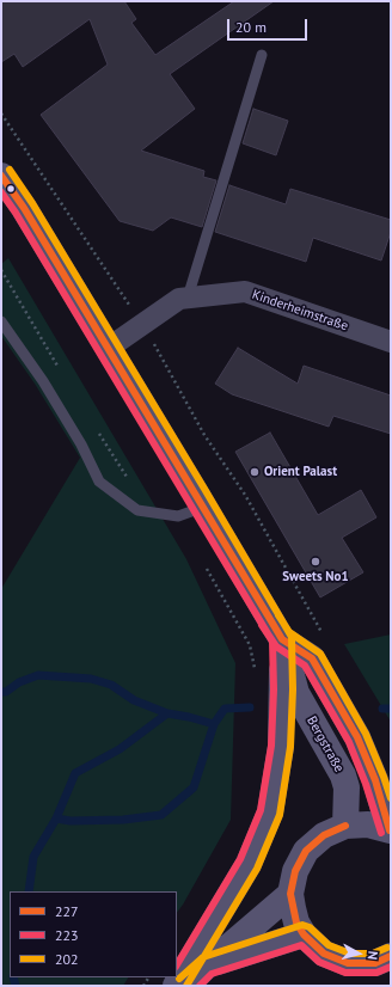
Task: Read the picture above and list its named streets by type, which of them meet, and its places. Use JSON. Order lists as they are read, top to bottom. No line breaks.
{"streets":{"main road":["Bergstraße"],"street":["Kinderheimstraße"]},"crossings":[["Kinderheimstraße","Bergstraße"]],"places":["Orient Palast","Sweets No1"],"lines":["transit line 202","transit line 227","transit line 223"],"legend":["227","223","202"],"scale_bar":"20 m","north":"right"}
